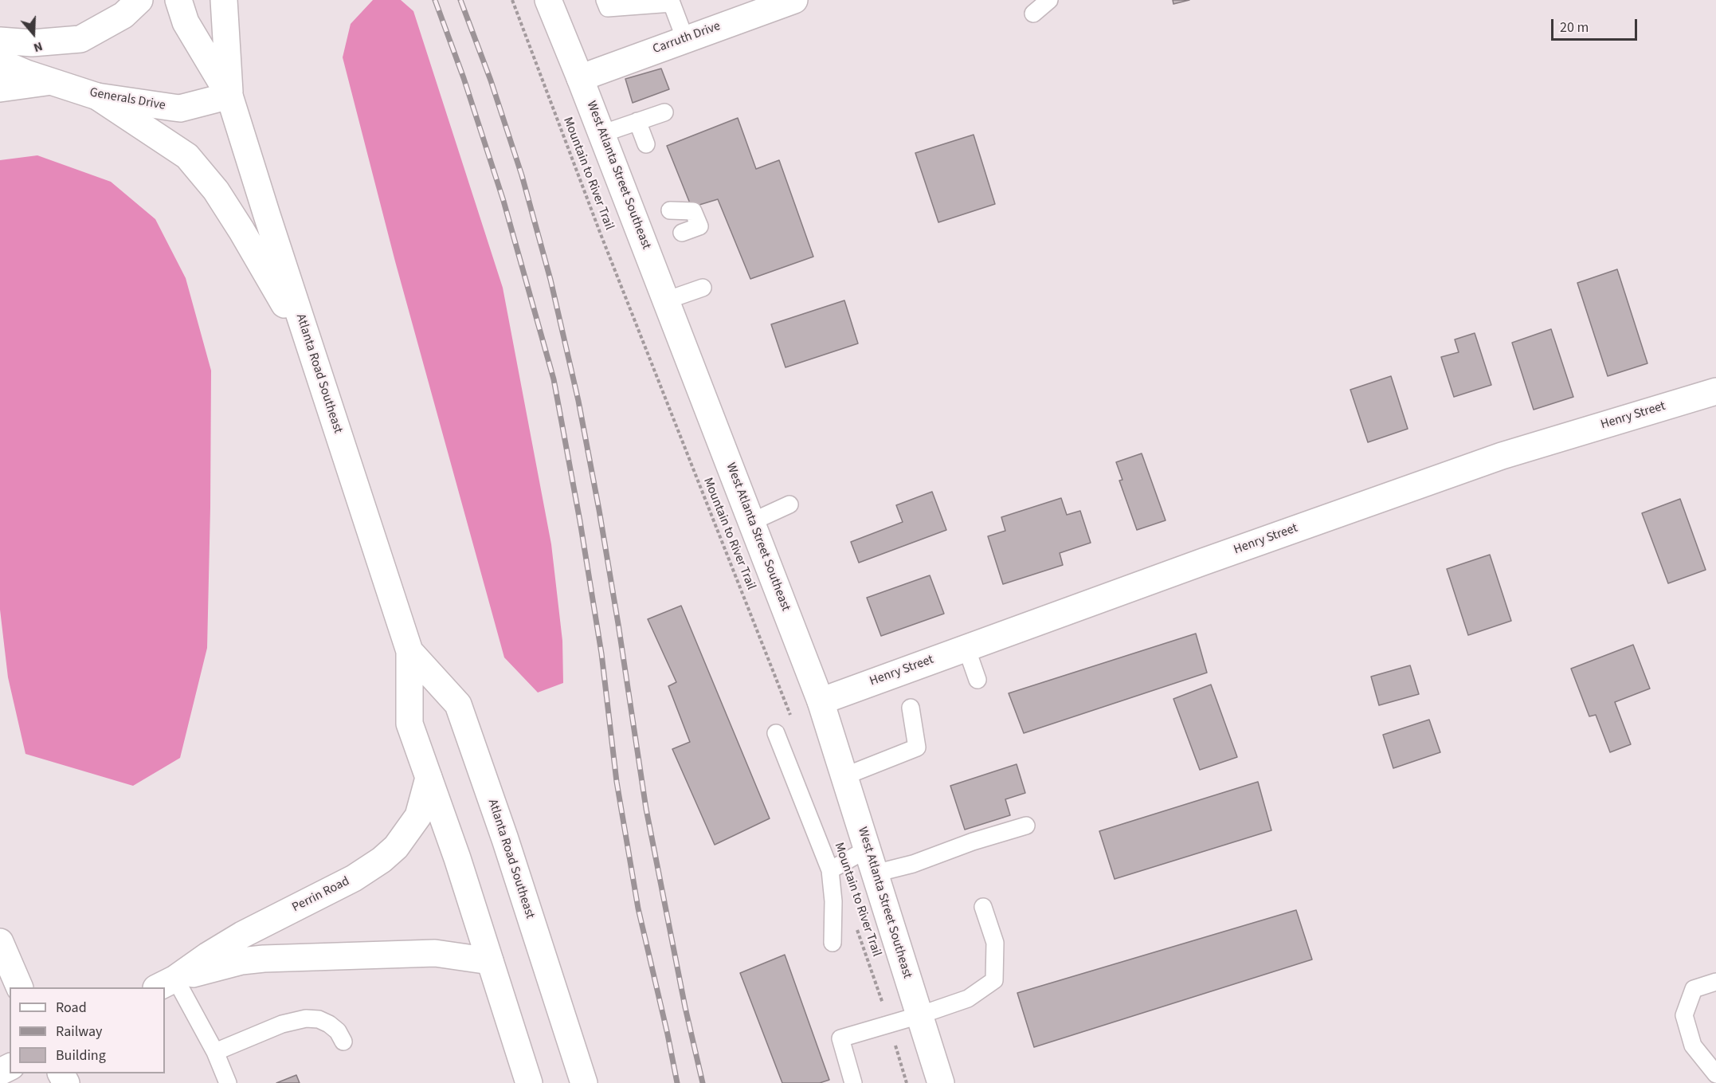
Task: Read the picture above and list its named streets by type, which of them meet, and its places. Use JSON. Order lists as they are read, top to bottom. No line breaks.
{"streets":{"street":["Carruth Drive","Generals Drive","West Atlanta Street Southeast","Atlanta Road Southeast","Henry Street","Perrin Road"],"path":["Mountain to River Trail"]},"crossings":[["Carruth Drive","West Atlanta Street Southeast"],["Generals Drive","Atlanta Road Southeast"],["West Atlanta Street Southeast","Henry Street"],["Atlanta Road Southeast","Perrin Road"]],"legend":["Road","Railway","Building"],"scale_bar":"20 m","north":"bottom"}
